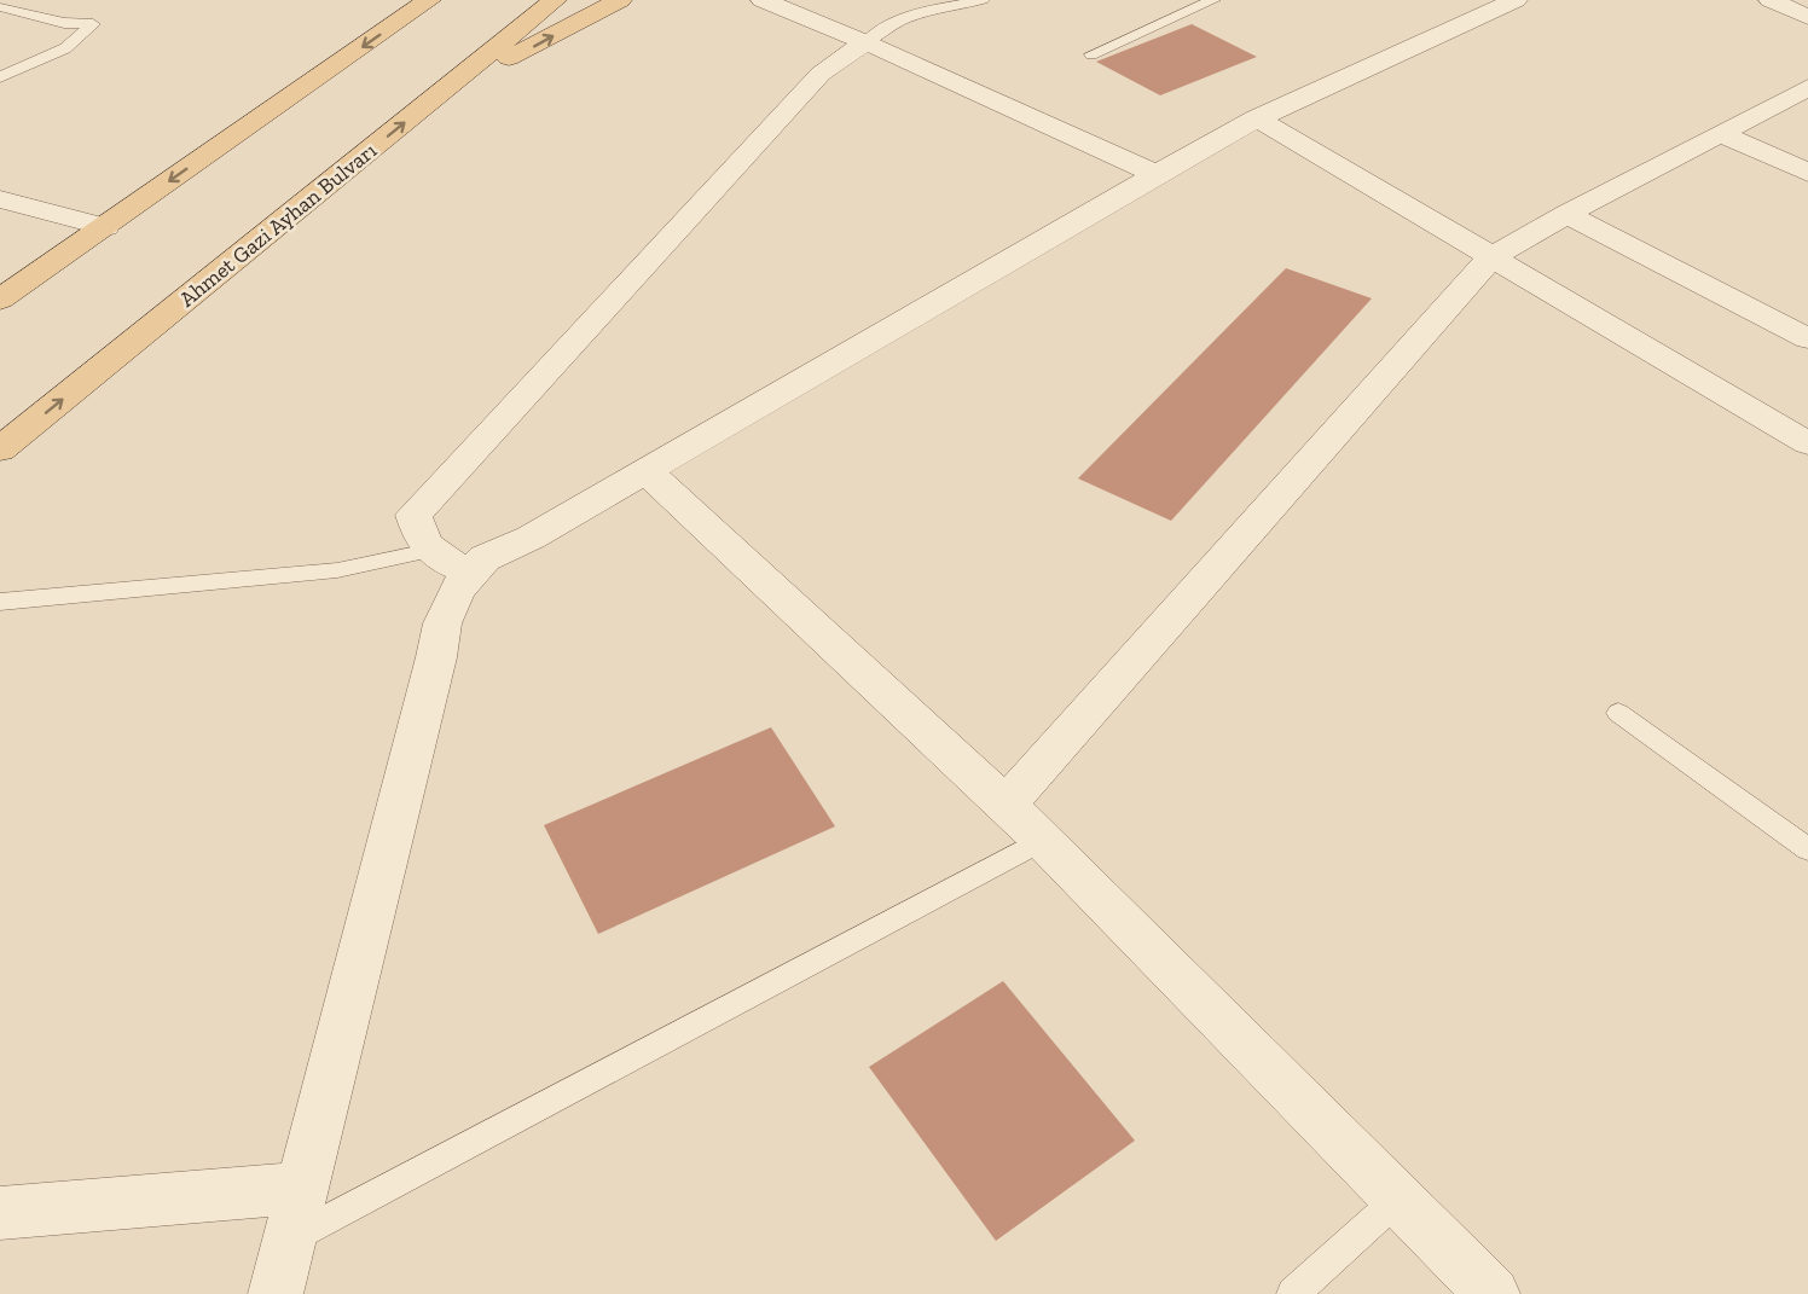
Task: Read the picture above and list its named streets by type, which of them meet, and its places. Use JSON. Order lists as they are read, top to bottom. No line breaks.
{"streets":{"main road":["Ahmet Gazi Ayhan Bulvarı"]}}
